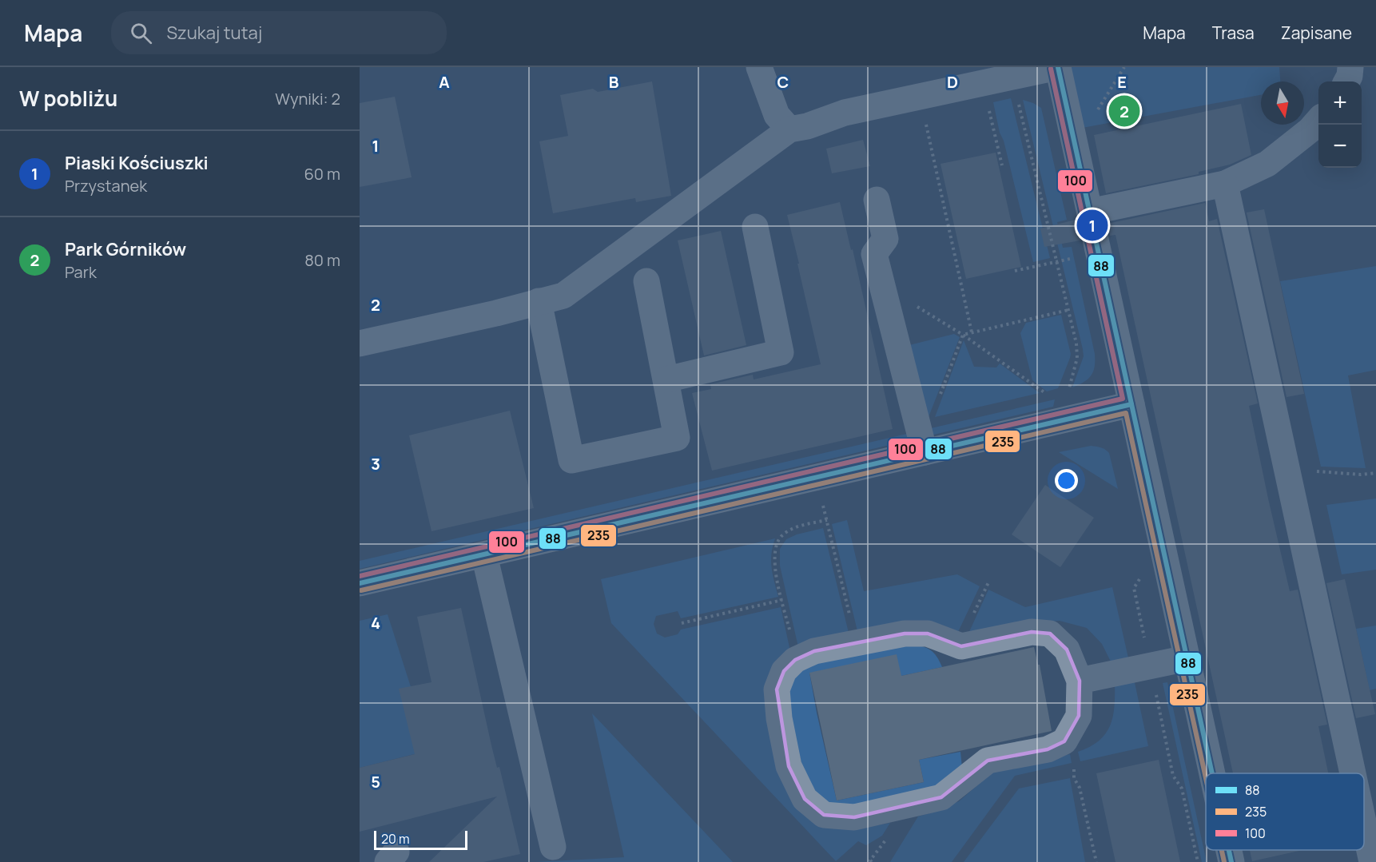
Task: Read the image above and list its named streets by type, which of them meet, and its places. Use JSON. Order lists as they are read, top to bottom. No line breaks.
{"lines":["transit line 88","transit line 100","transit line 235"],"legend":["88","235","100"],"scale_bar":"20 m","north":"bottom","page":{"header":"Mapa","search":"Szukaj tutaj","nav":["Mapa","Trasa","Zapisane"],"heading":["W pobliżu","Wyniki: 2"],"map_buttons":["+","−"],"pins":["2","1"],"list":[{"mark":"1","name":"Piaski Kościuszki","note":"Przystanek","value":"60 m"},{"mark":"2","name":"Park Górników","note":"Park","value":"80 m"}],"scale":"20 m"},"grid":{"columns":["A","B","C","D","E"],"rows":["1","2","3","4","5"]}}
